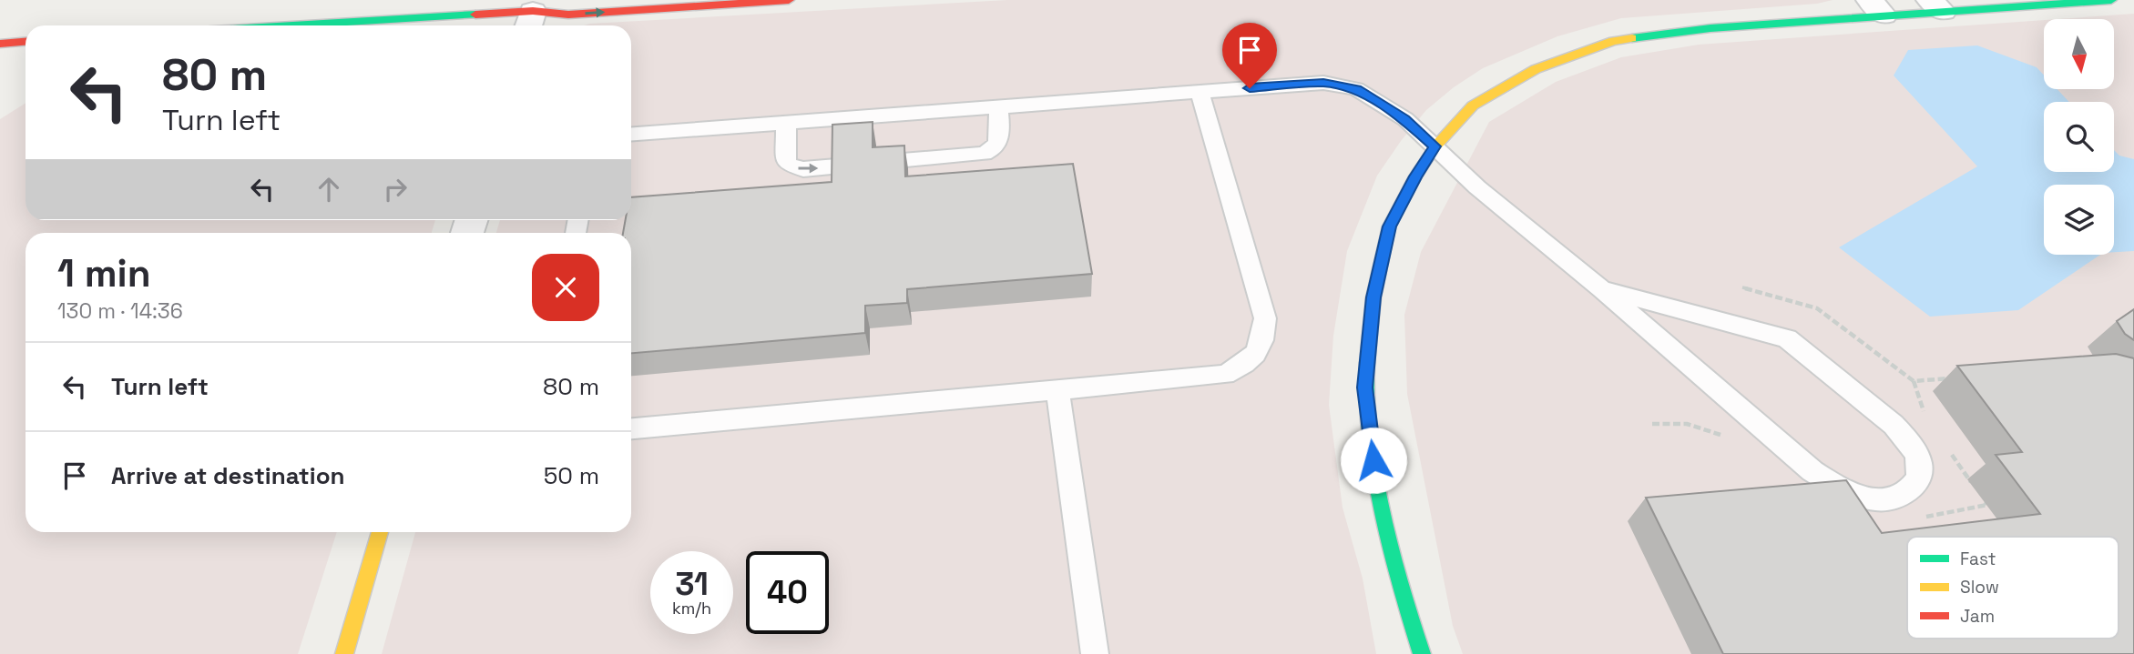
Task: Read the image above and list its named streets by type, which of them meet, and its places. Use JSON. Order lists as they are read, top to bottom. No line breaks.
{"legend":["Fast","Slow","Jam"],"north":"bottom","page":{"turn":["80 m","Turn left"],"heading":["1 min","130 m · 14:36"],"list":[{"name":"Turn left","value":"80 m"},{"name":"Arrive at destination","value":"50 m"}],"speed":"31 km/h","limit":"40"}}
